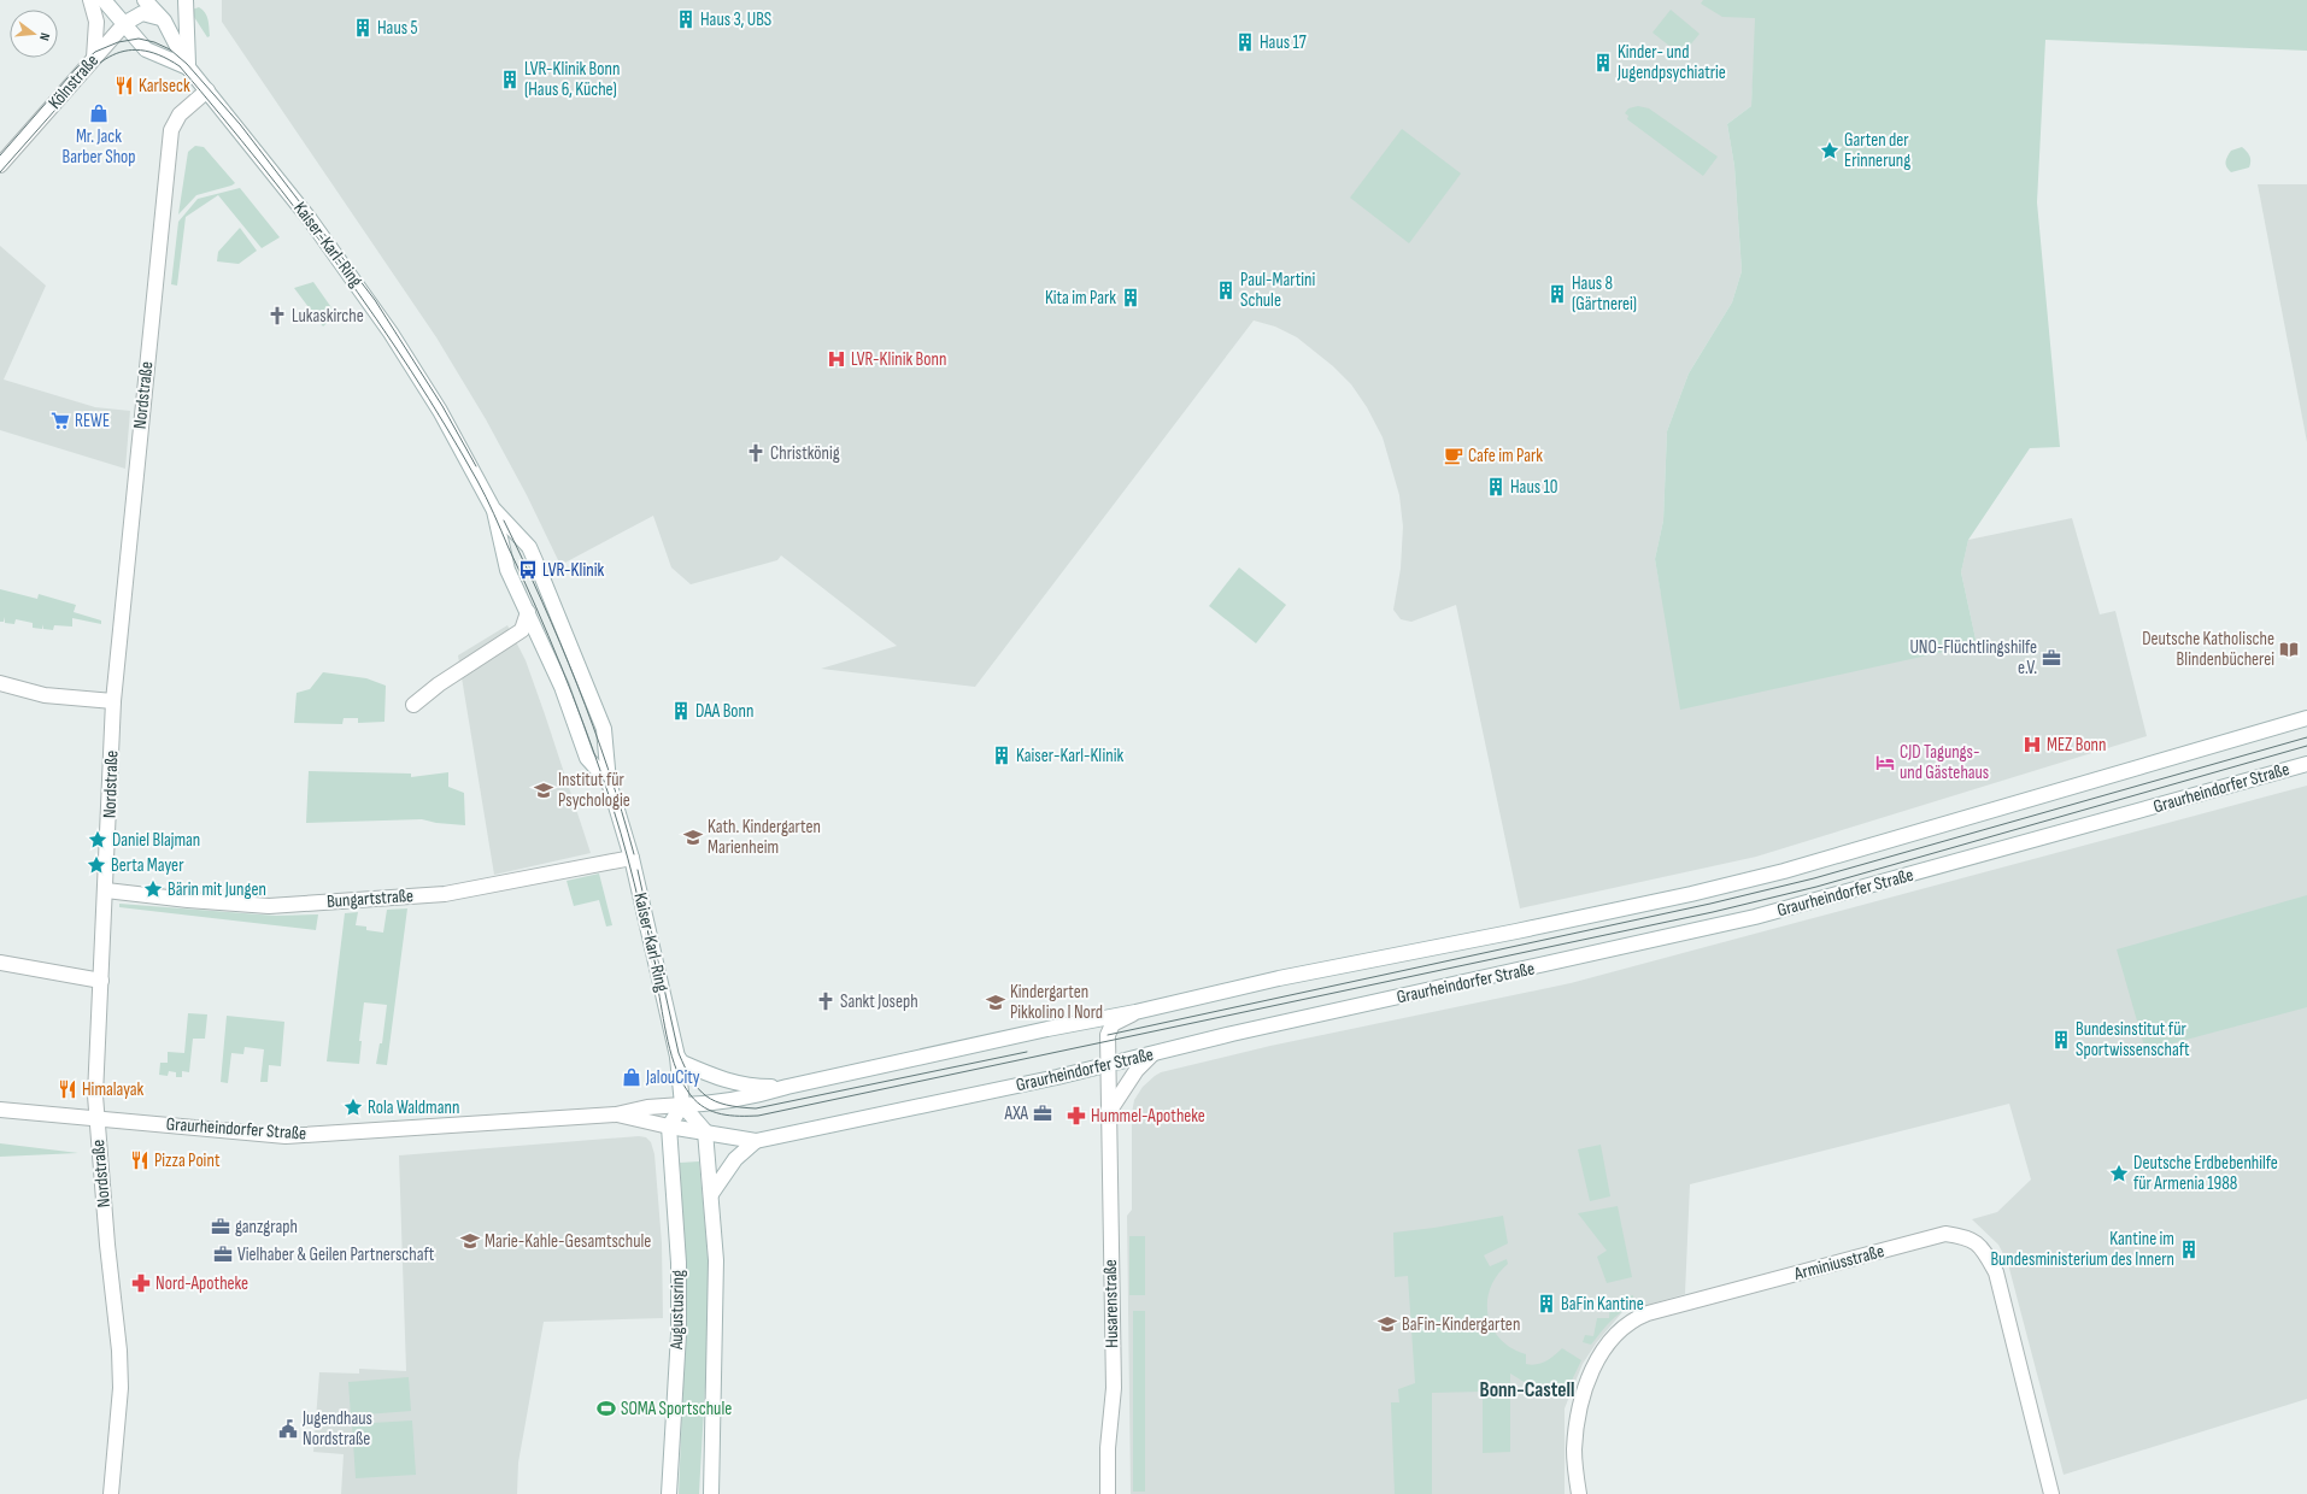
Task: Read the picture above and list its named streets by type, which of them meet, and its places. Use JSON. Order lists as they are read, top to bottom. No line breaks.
{"streets":{"main road":["Kölnstraße","Kaiser-Karl-Ring","Nordstraße","Graurheindorfer Straße","Bungartstraße","Arminiusstraße","Husarenstraße","Augustusring"]},"crossings":[["Kölnstraße","Kaiser-Karl-Ring"],["Kaiser-Karl-Ring","Nordstraße"],["Kaiser-Karl-Ring","Graurheindorfer Straße"],["Kaiser-Karl-Ring","Bungartstraße"],["Nordstraße","Graurheindorfer Straße"],["Nordstraße","Bungartstraße"],["Graurheindorfer Straße","Husarenstraße"],["Graurheindorfer Straße","Augustusring"]],"districts":["Bonn-Castell"],"places":{"building":["Haus 3, UBS","Haus 5","Haus 17","Kinder- und Jugendpsychiatrie","LVR-Klinik Bonn (Haus 6, Küche)","Paul-Martini Schule","Haus 8 (Gärtnerei)","Kita im Park","Haus 10","DAA Bonn","Kaiser-Karl-Klinik","Bundesinstitut für Sportwissenschaft","Kantine im Bundesministerium des Innern","BaFin Kantine"],"restaurant":["Karlseck","Himalayak","Pizza Point"],"shop":["Mr. Jack Barber Shop","JalouCity"],"place":["Garten der Erinnerung","Daniel Blajman","Berta Mayer","Bärin mit Jungen","Rola Waldmann","Deutsche Erdbebenhilfe für Armenia 1988"],"church":["Lukaskirche","Christkönig","Sankt Joseph"],"hospital":["LVR-Klinik Bonn","MEZ Bonn"],"supermarket":["REWE"],"cafe":["Cafe im Park"],"bus stop":["LVR-Klinik"],"library":["Deutsche Katholische Blindenbücherei"],"office":["UNO-Flüchtlingshilfe e.V.","AXA","ganzgraph","Vielhaber & Geilen Partnerschaft"],"hotel":["CJD Tagungs- und Gästehaus"],"school or university":["Institut für Psychologie","Kath. Kindergarten Marienheim","Kindergarten Pikkolino I Nord","Marie-Kahle-Gesamtschule","BaFin-Kindergarten"],"pharmacy":["Hummel-Apotheke","Nord-Apotheke"],"sports":["SOMA Sportschule"],"public building":["Jugendhaus Nordstraße"]},"north":"right"}
